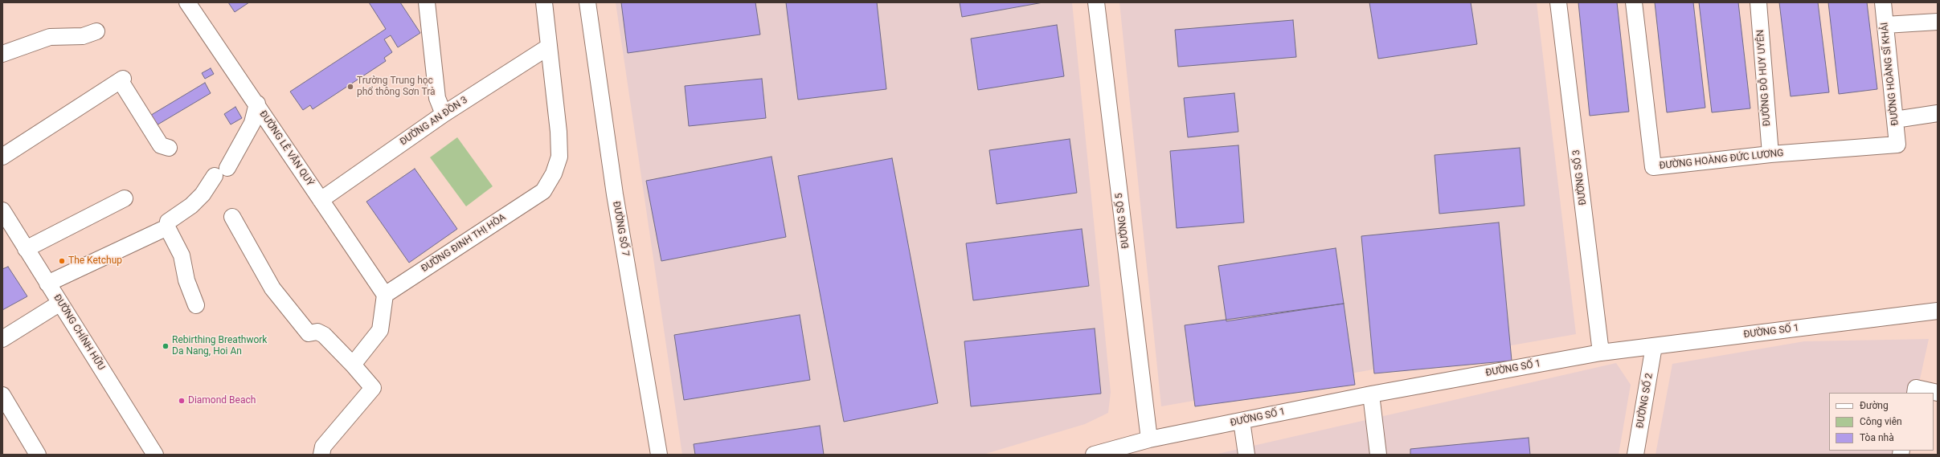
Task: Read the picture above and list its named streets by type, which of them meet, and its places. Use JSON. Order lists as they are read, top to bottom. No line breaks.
{"streets":{"street":["ĐƯỜNG HOÀNG SĨ KHẢI","ĐƯỜNG ĐỖ HUY UYÊN","ĐƯỜNG AN ĐỒN 3","ĐƯỜNG LÊ VĂN QUÝ","ĐƯỜNG HOÀNG ĐỨC LƯƠNG","ĐƯỜNG SỐ 3","ĐƯỜNG SỐ 5","ĐƯỜNG SỐ 7","ĐƯỜNG ĐINH THỊ HÒA","ĐƯỜNG SỐ 1","ĐƯỜNG CHÍNH HỮU","ĐƯỜNG SỐ 2"]},"crossings":[["ĐƯỜNG HOÀNG SĨ KHẢI","ĐƯỜNG HOÀNG ĐỨC LƯƠNG"],["ĐƯỜNG ĐỖ HUY UYÊN","ĐƯỜNG HOÀNG ĐỨC LƯƠNG"],["ĐƯỜNG AN ĐỒN 3","ĐƯỜNG LÊ VĂN QUÝ"],["ĐƯỜNG AN ĐỒN 3","ĐƯỜNG ĐINH THỊ HÒA"],["ĐƯỜNG LÊ VĂN QUÝ","ĐƯỜNG ĐINH THỊ HÒA"],["ĐƯỜNG SỐ 3","ĐƯỜNG SỐ 1"],["ĐƯỜNG SỐ 5","ĐƯỜNG SỐ 1"],["ĐƯỜNG SỐ 1","ĐƯỜNG SỐ 2"]],"places":["Trường Trung học phổ thông Sơn Trà","The Ketchup","Rebirthing Breathwork Da Nang, Hoi An","Diamond Beach"],"legend":["Đường","Công viên","Tòa nhà"]}
